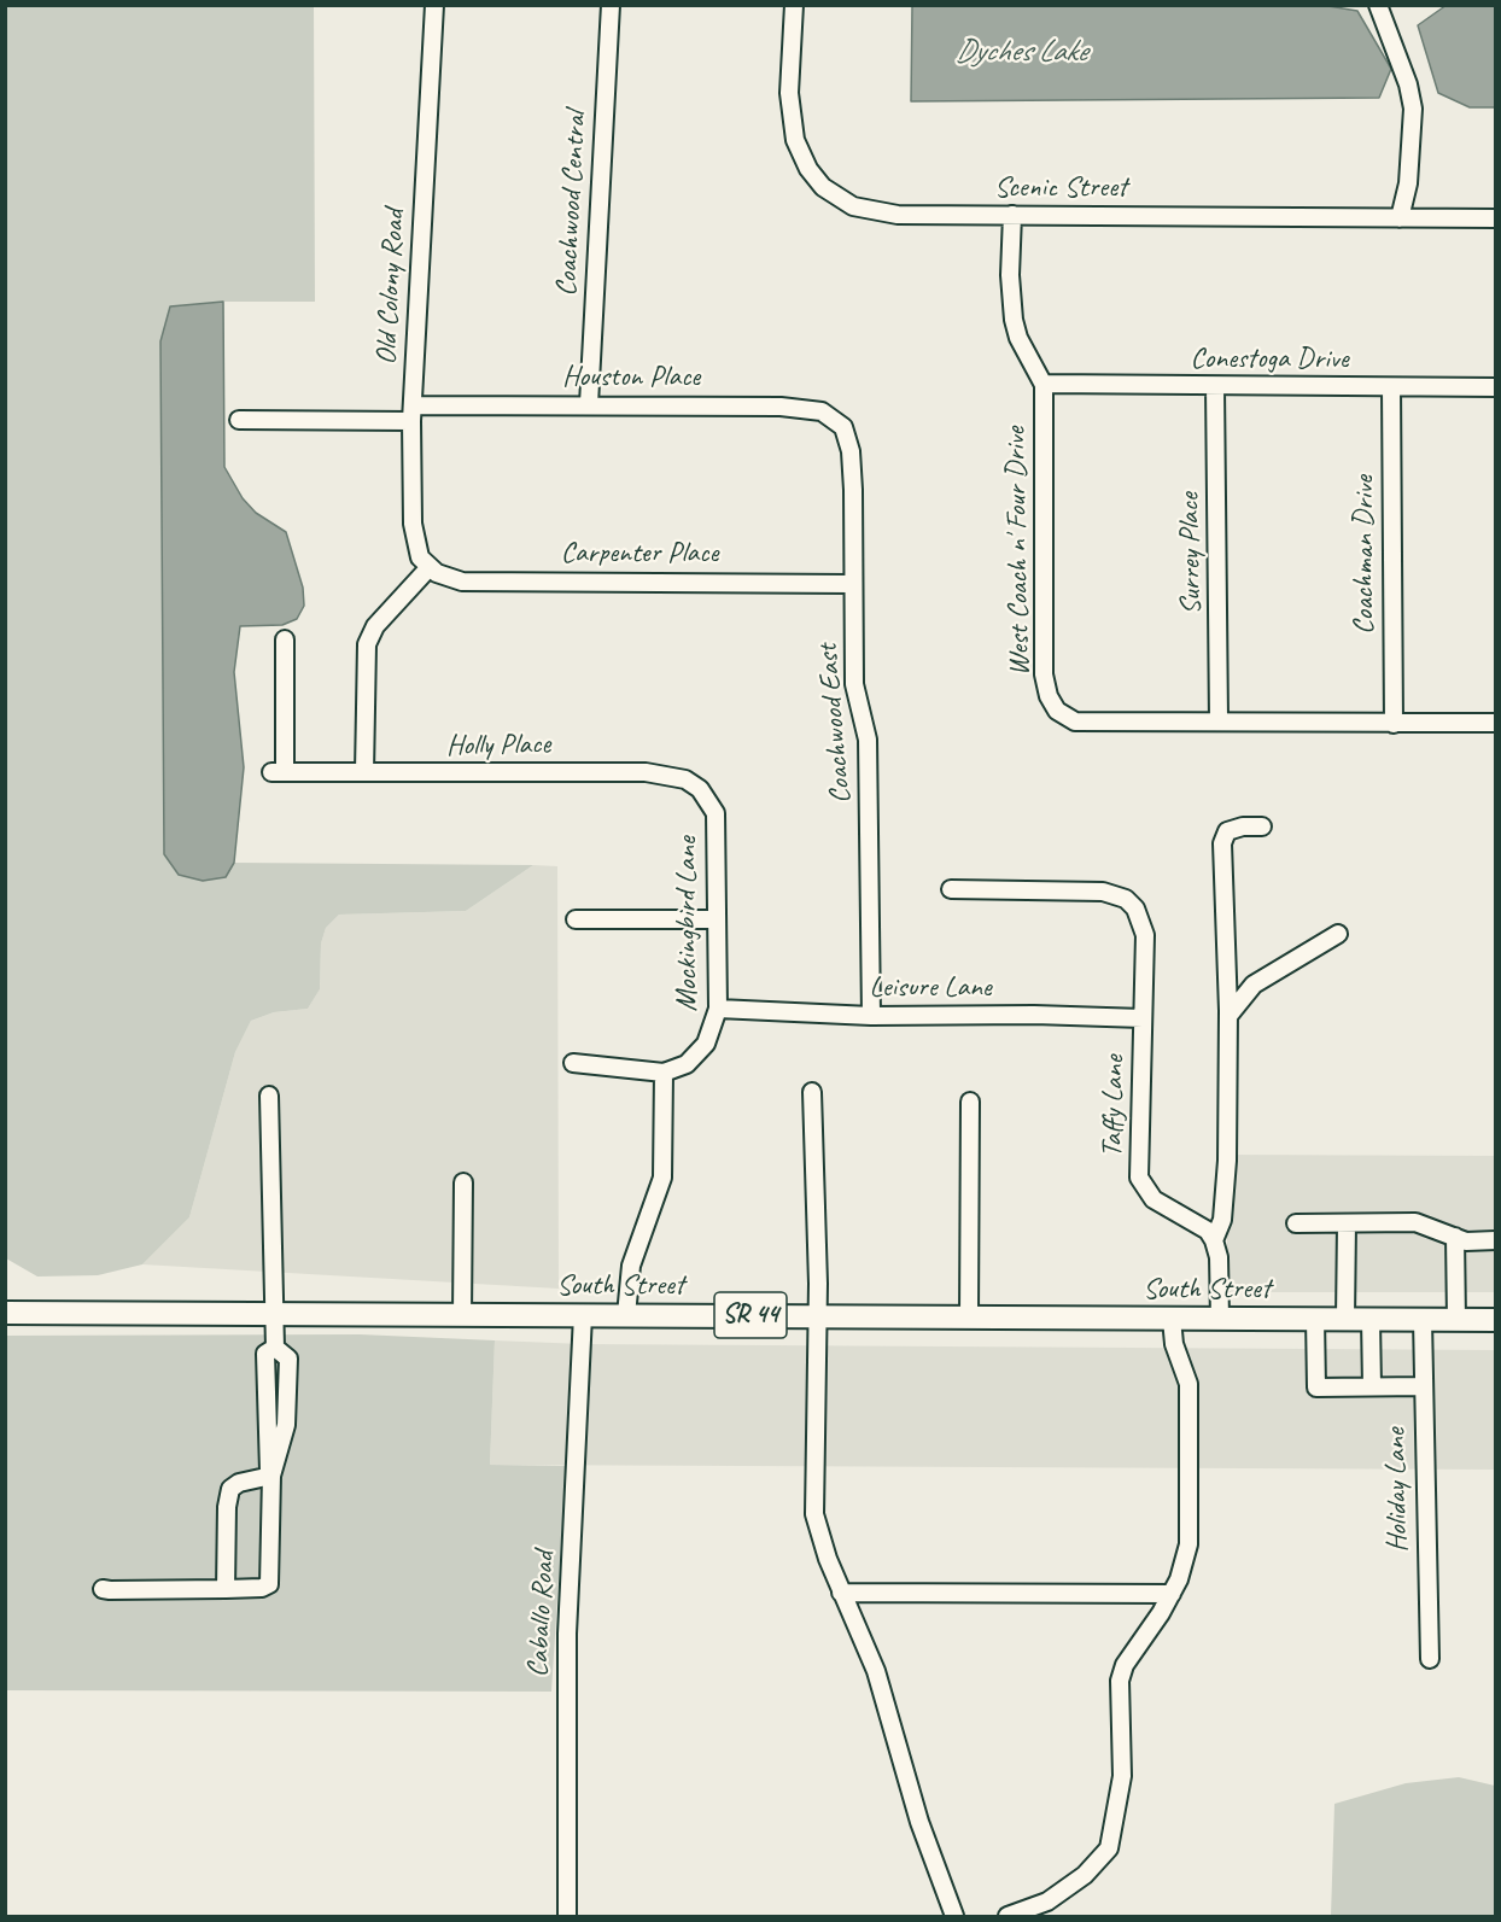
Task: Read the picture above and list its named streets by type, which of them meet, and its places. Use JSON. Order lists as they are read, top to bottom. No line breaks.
{"streets":{"main road":["South Street","SR 44"],"street":["Scenic Street","Coachwood Central","Old Colony Road","Conestoga Drive","Houston Place","West Coach n' Four Drive","Carpenter Place","Surrey Place","Coachman Drive","Coachwood East","Holly Place","Mockingbird Lane","Leisure Lane","Taffy Lane","Holiday Lane","Caballo Road"]},"crossings":[["Scenic Street","West Coach n' Four Drive"],["Coachwood Central","Houston Place"],["Old Colony Road","Houston Place"],["Old Colony Road","Carpenter Place"],["Conestoga Drive","West Coach n' Four Drive"],["Conestoga Drive","Surrey Place"],["Conestoga Drive","Coachman Drive"],["Houston Place","Coachwood East"],["West Coach n' Four Drive","Surrey Place"],["West Coach n' Four Drive","Coachman Drive"],["Carpenter Place","Coachwood East"],["Coachwood East","Leisure Lane"],["Holly Place","Mockingbird Lane"],["Mockingbird Lane","Leisure Lane"],["Leisure Lane","Taffy Lane"],["South Street","Holiday Lane"],["South Street","Caballo Road"]],"water":["Dyches Lake"]}
